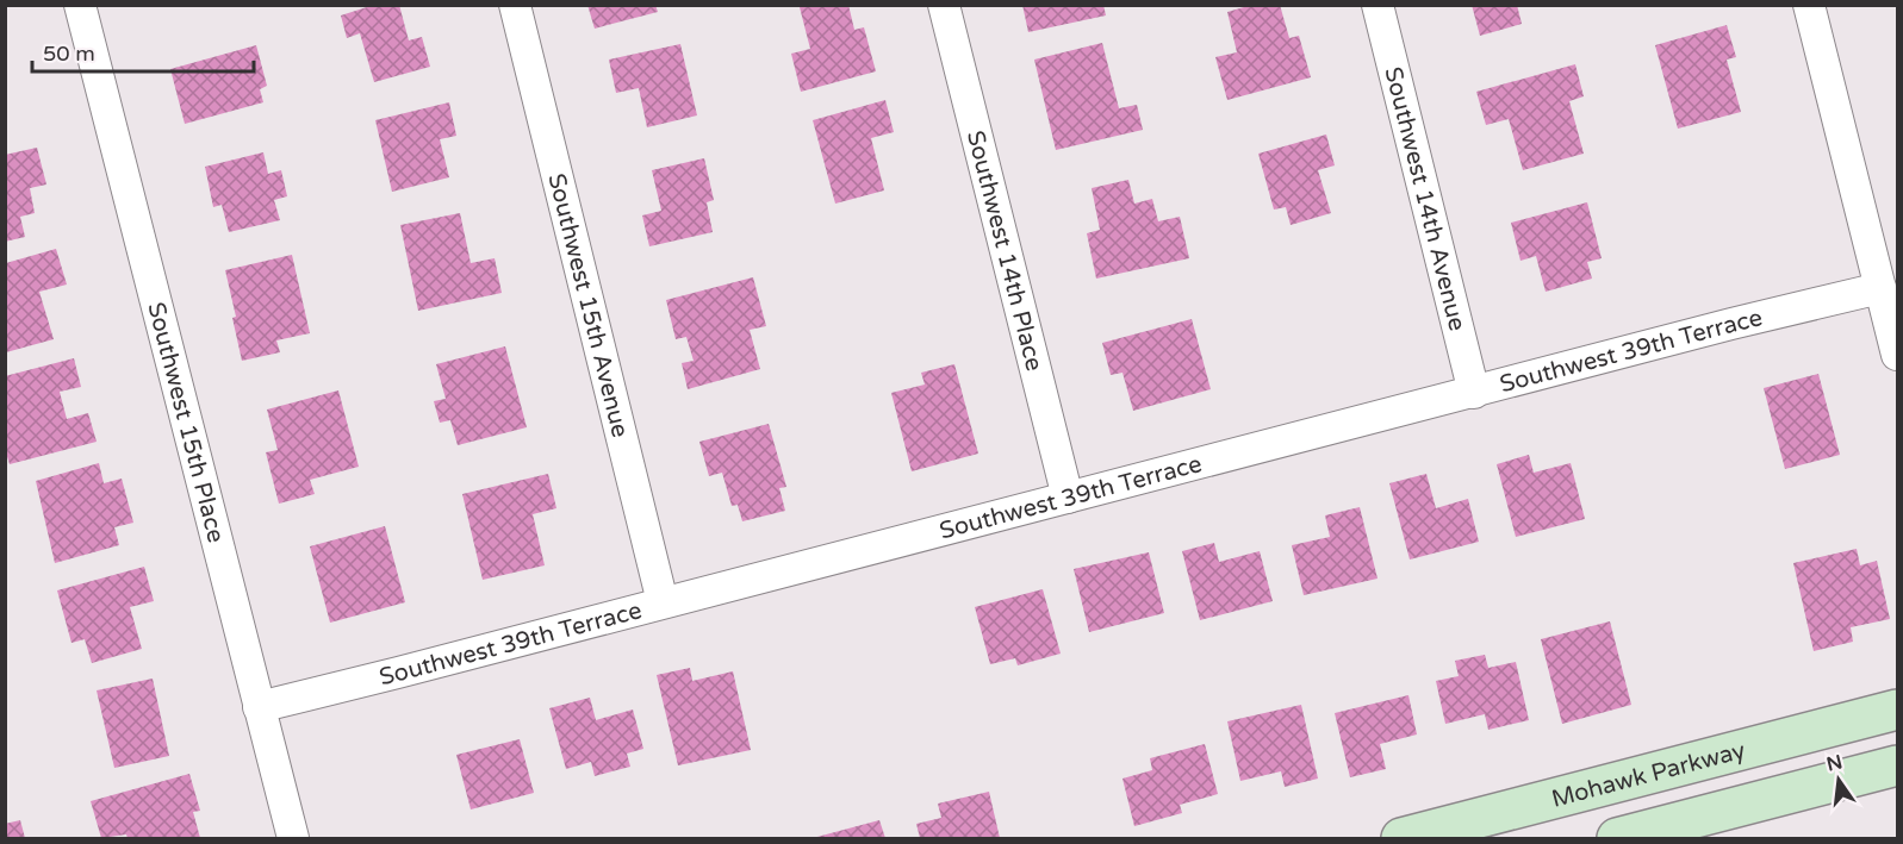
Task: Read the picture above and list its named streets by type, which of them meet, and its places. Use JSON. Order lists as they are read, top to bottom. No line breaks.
{"streets":{"street":["Southwest 14th Avenue","Southwest 14th Place","Southwest 15th Avenue","Southwest 39th Terrace","Southwest 15th Place","Mohawk Parkway"]},"crossings":[["Southwest 14th Avenue","Southwest 39th Terrace"],["Southwest 14th Place","Southwest 39th Terrace"],["Southwest 15th Avenue","Southwest 39th Terrace"],["Southwest 39th Terrace","Southwest 15th Place"]],"scale_bar":"50 m","north":"top"}
